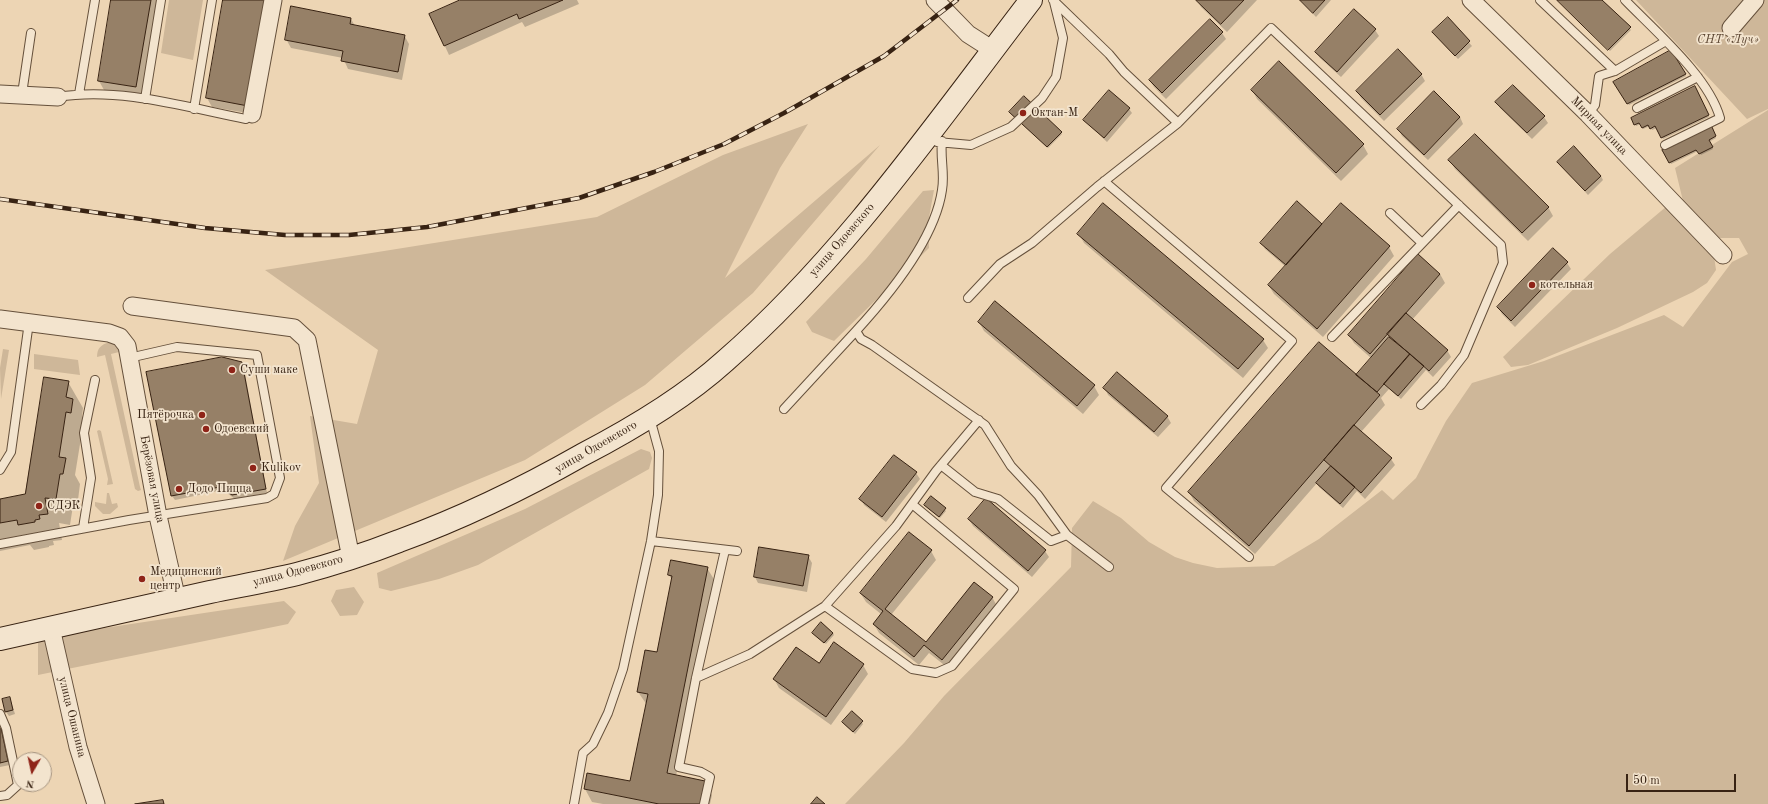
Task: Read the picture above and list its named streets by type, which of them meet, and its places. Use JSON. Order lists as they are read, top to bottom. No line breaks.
{"streets":{"street":["Мирная улица","улица Одоевского","Берёзовая улица","улица Ошанина"]},"crossings":[["улица Одоевского","Берёзовая улица"],["улица Одоевского","улица Ошанина"]],"parks":["СНТ «Луч»"],"places":["Октан-М","котельная","Суши маке","Пятёрочка","Одоевский","Kulikov","Додо Пицца","СДЭК","Медицинский центр"],"scale_bar":"50 m","north":"bottom"}
